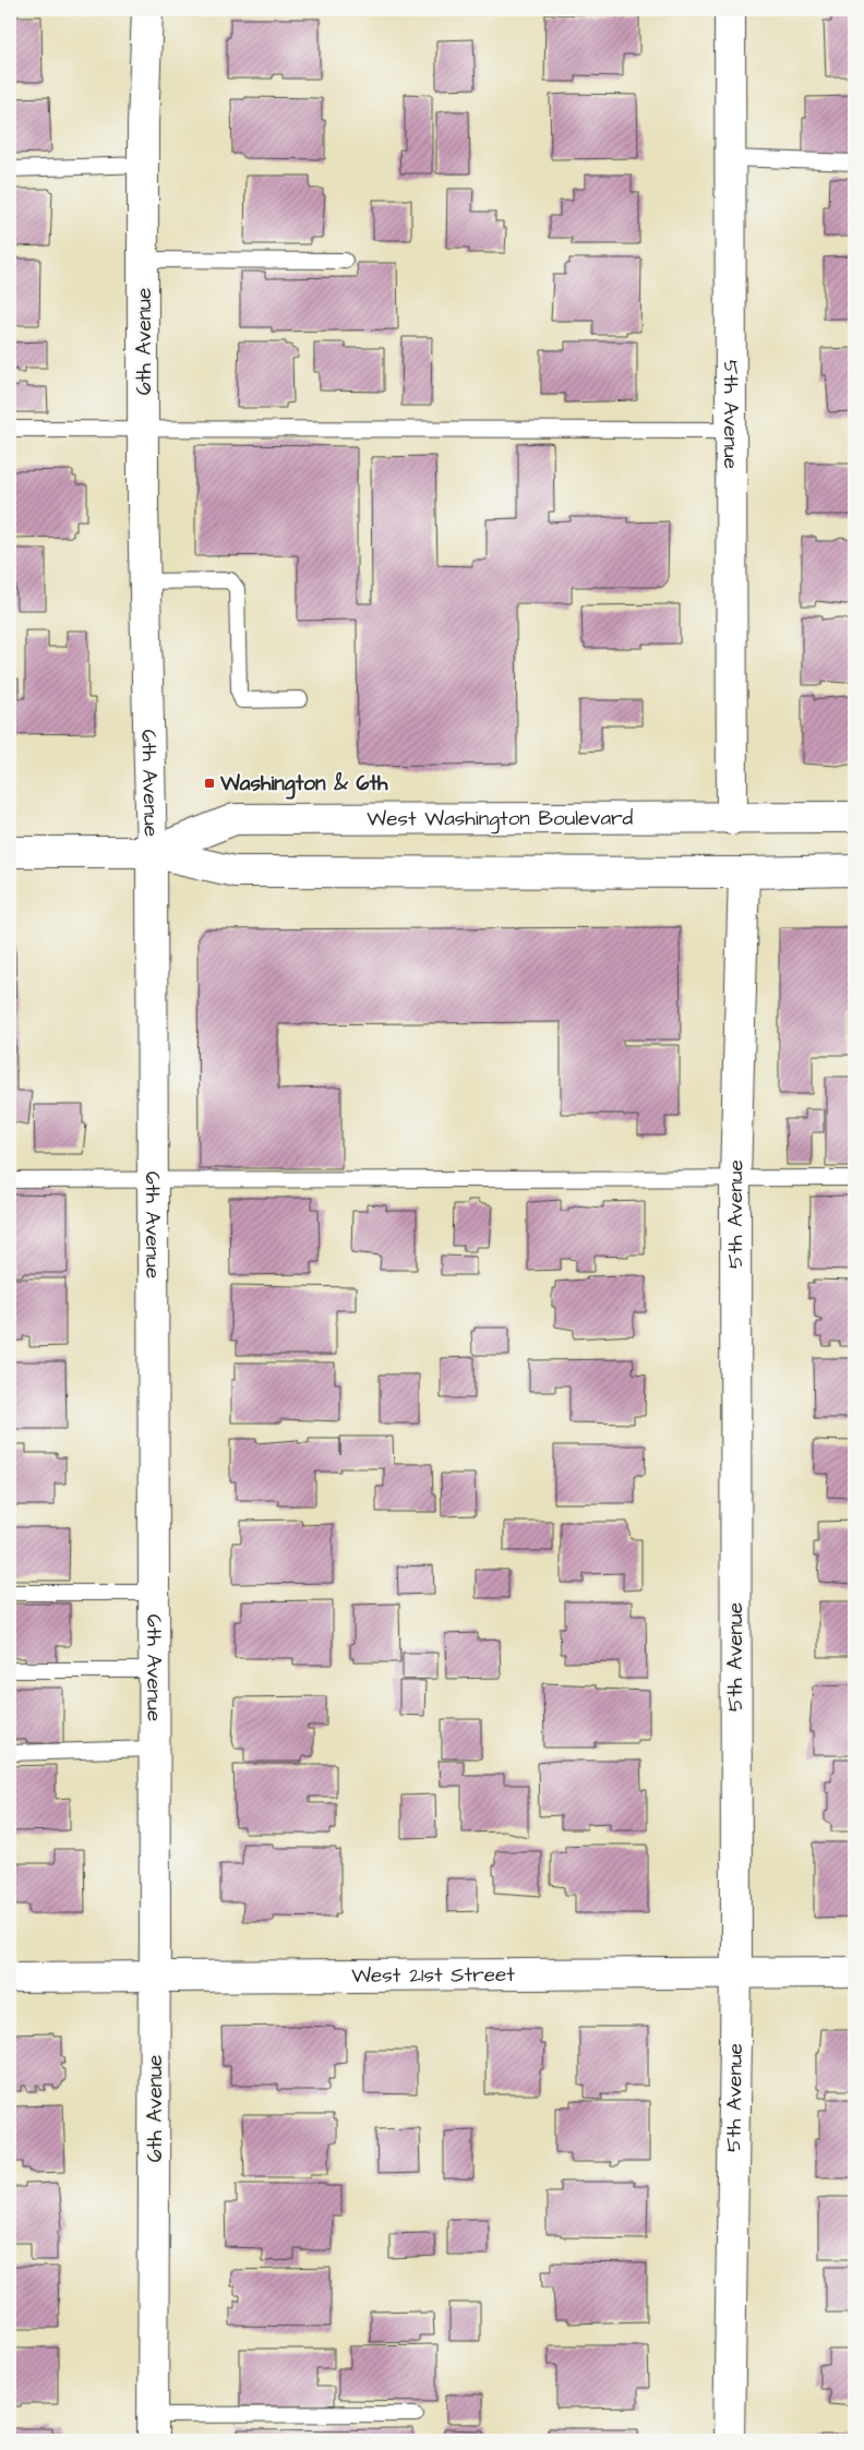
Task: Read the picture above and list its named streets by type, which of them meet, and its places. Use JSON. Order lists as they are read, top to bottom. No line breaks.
{"streets":{"street":["6th Avenue","5th Avenue","West Washington Boulevard","West 21st Street"]},"crossings":[["6th Avenue","West Washington Boulevard"],["6th Avenue","West 21st Street"],["5th Avenue","West Washington Boulevard"],["5th Avenue","West 21st Street"]],"places":{"transit":["Washington & 6th"]}}
